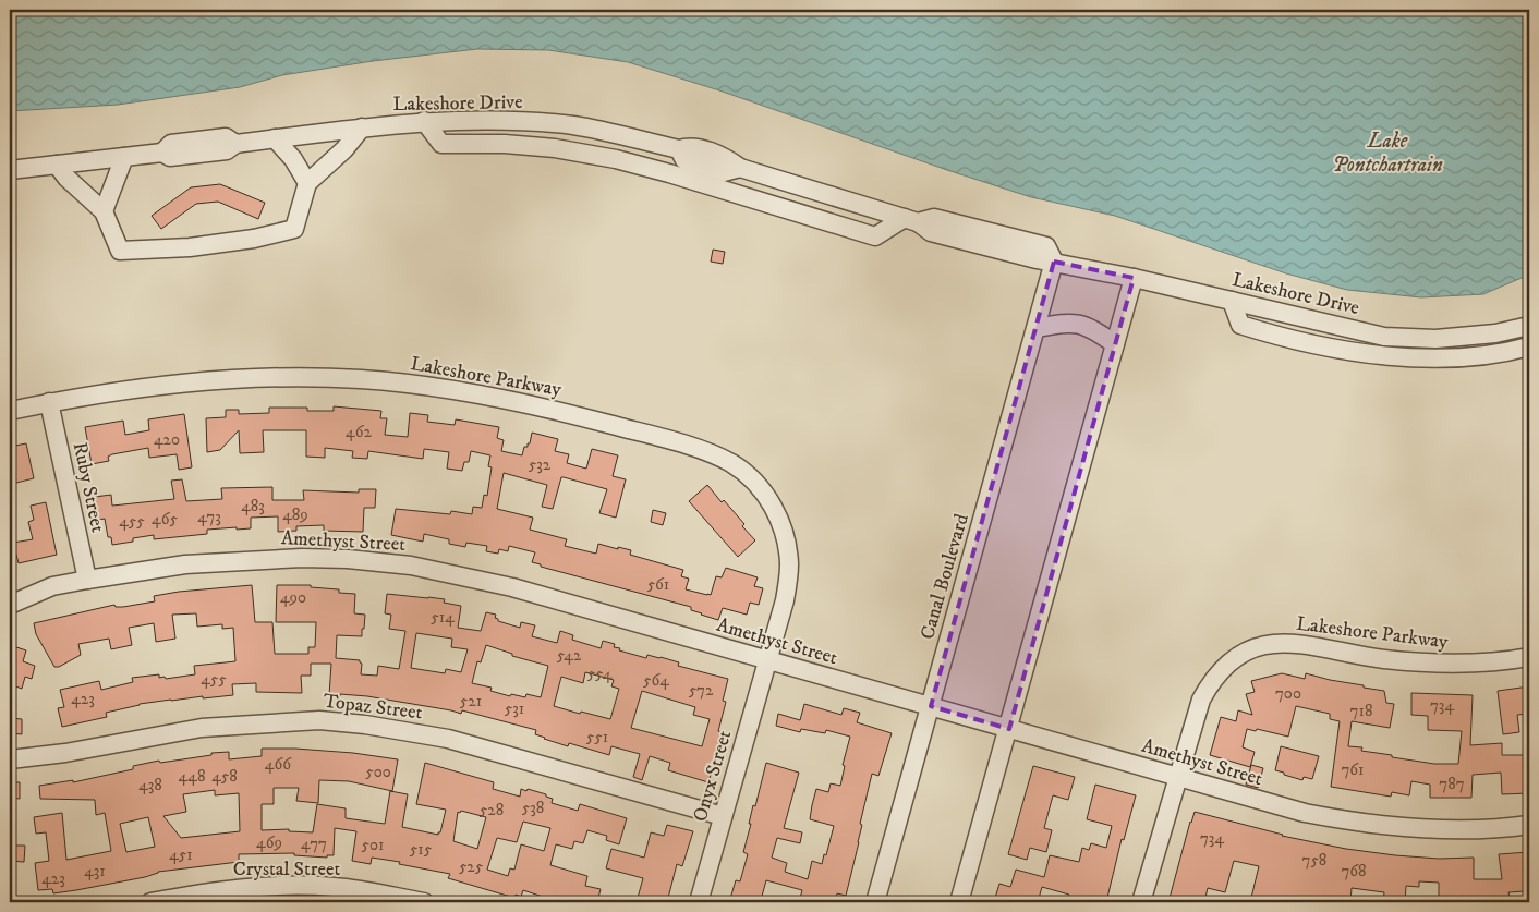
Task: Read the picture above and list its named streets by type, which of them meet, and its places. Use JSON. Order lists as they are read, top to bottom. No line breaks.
{"streets":{"street":["Lakeshore Drive","Lakeshore Parkway","Ruby Street","Amethyst Street","Canal Boulevard","Topaz Street","Onyx Street","Crystal Street"]},"crossings":[["Lakeshore Drive","Canal Boulevard"],["Lakeshore Parkway","Ruby Street"],["Lakeshore Parkway","Amethyst Street"],["Lakeshore Parkway","Onyx Street"],["Ruby Street","Amethyst Street"],["Amethyst Street","Canal Boulevard"],["Amethyst Street","Onyx Street"],["Topaz Street","Onyx Street"]],"water":["Lake Pontchartrain"],"house_numbers":["462","420","532","483","489","473","465","455","561","490","514","542","554","455","564","572","700","423","521","734","531","718","551","466","761","500","448","458","787","438","538","528","734","469","477","501","515","451","758","525","431","768","423"]}
